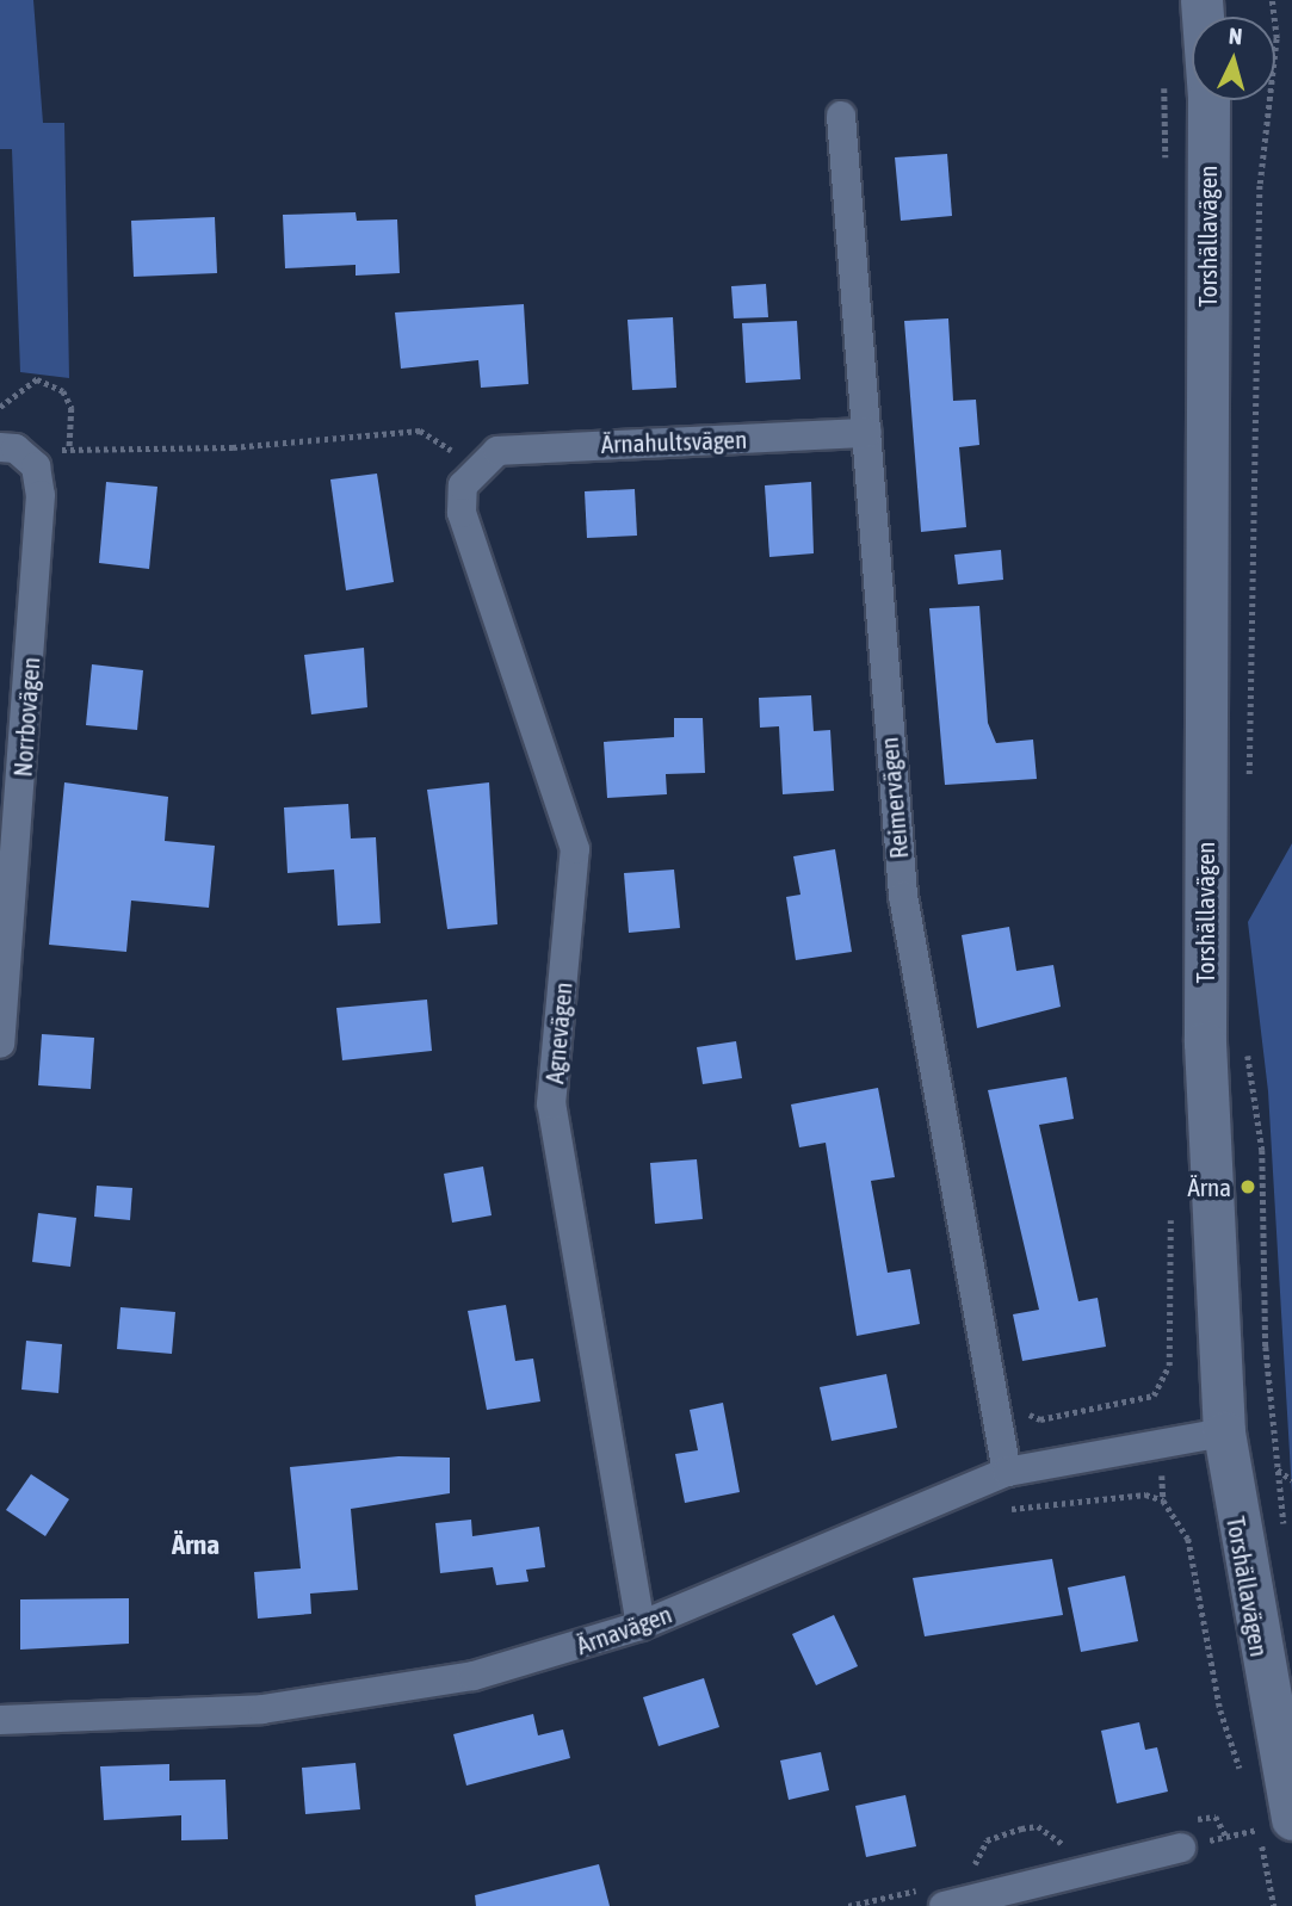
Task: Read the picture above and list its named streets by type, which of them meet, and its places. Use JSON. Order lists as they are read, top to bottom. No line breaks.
{"streets":{"main road":["Torshällavägen"],"street":["Ärnahultsvägen","Norrbovägen","Reimervägen","Agnevägen","Ärnavägen"]},"crossings":[["Torshällavägen","Ärnavägen"],["Ärnahultsvägen","Reimervägen"],["Ärnahultsvägen","Agnevägen"],["Reimervägen","Ärnavägen"],["Agnevägen","Ärnavägen"]],"districts":["Ärna"],"places":["Ärna"],"north":"top"}
